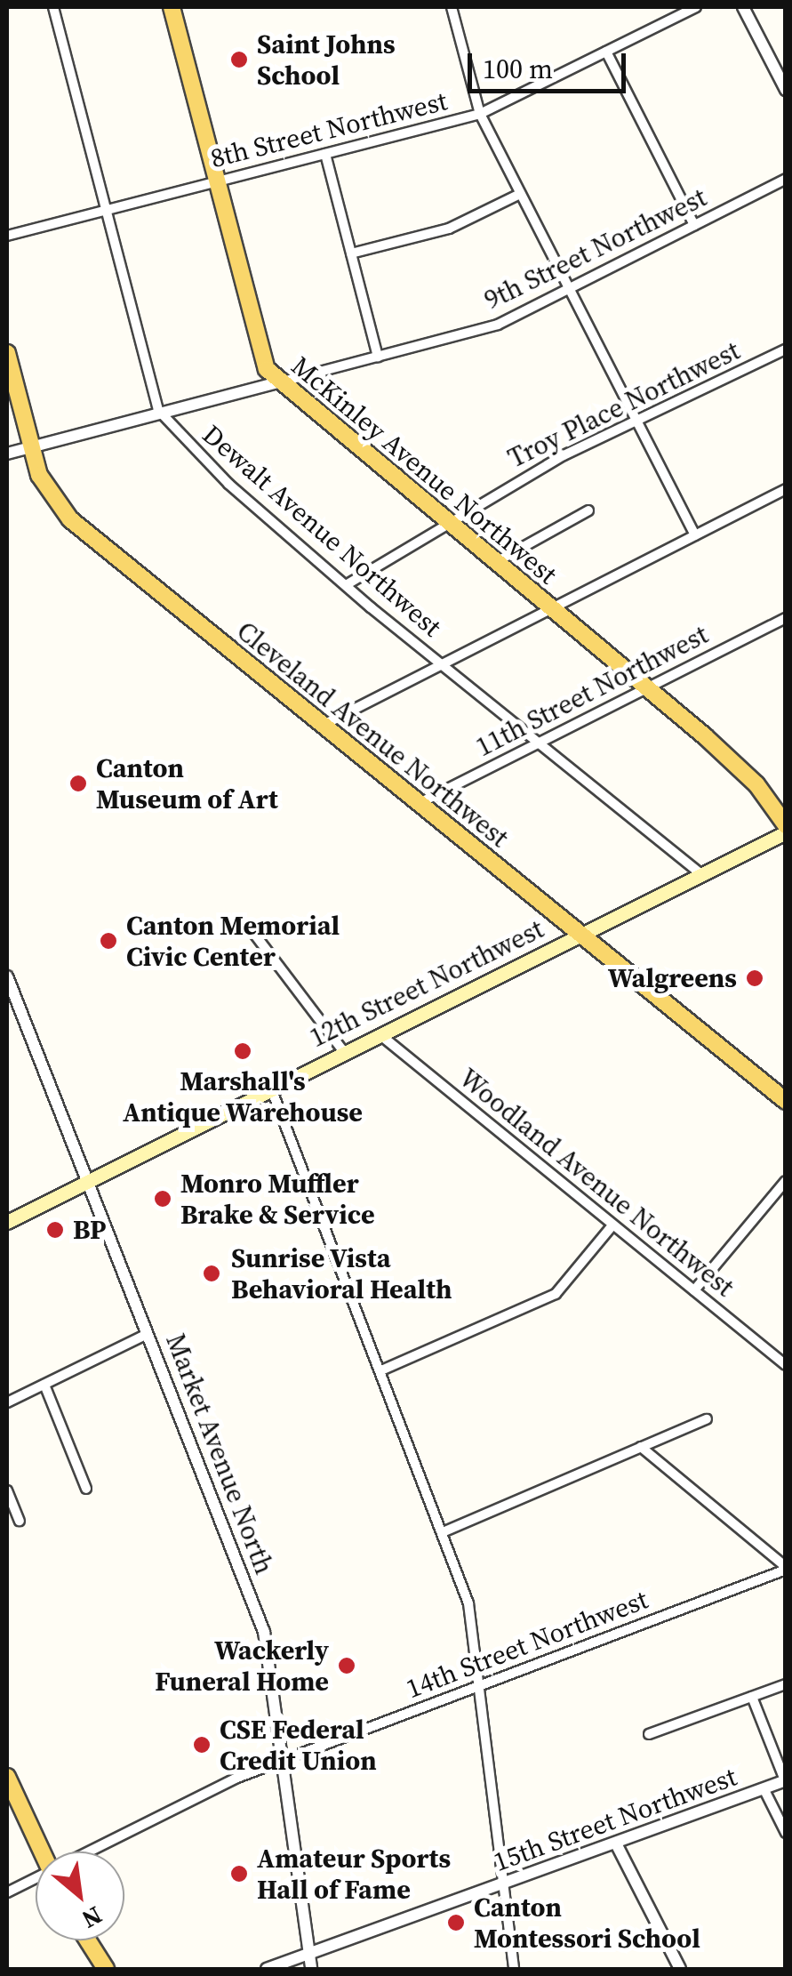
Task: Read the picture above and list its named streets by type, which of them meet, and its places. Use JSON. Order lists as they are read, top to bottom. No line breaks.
{"streets":{"main road":["McKinley Avenue Northwest","Cleveland Avenue Northwest","12th Street Northwest"],"street":["8th Street Northwest","9th Street Northwest","Troy Place Northwest","Dewalt Avenue Northwest","11th Street Northwest","Woodland Avenue Northwest","Market Avenue North","14th Street Northwest","15th Street Northwest"]},"crossings":[["8th Street Northwest","McKinley Avenue Northwest"],["8th Street Northwest","Dewalt Avenue Northwest"],["9th Street Northwest","McKinley Avenue Northwest"],["9th Street Northwest","Dewalt Avenue Northwest"],["9th Street Northwest","Cleveland Avenue Northwest"],["Troy Place Northwest","McKinley Avenue Northwest"],["Troy Place Northwest","Dewalt Avenue Northwest"],["McKinley Avenue Northwest","11th Street Northwest"],["Dewalt Avenue Northwest","11th Street Northwest"],["Dewalt Avenue Northwest","12th Street Northwest"],["11th Street Northwest","Cleveland Avenue Northwest"],["Cleveland Avenue Northwest","12th Street Northwest"],["12th Street Northwest","Woodland Avenue Northwest"],["12th Street Northwest","Market Avenue North"],["Market Avenue North","14th Street Northwest"],["Market Avenue North","15th Street Northwest"]],"places":["Saint Johns School","Canton Museum of Art","Canton Memorial Civic Center","Walgreens","Marshall's Antique Warehouse","Monro Muffler Brake & Service","BP","Sunrise Vista Behavioral Health","Wackerly Funeral Home","CSE Federal Credit Union","Amateur Sports Hall of Fame","Canton Montessori School"],"scale_bar":"100 m","north":"bottom right"}
